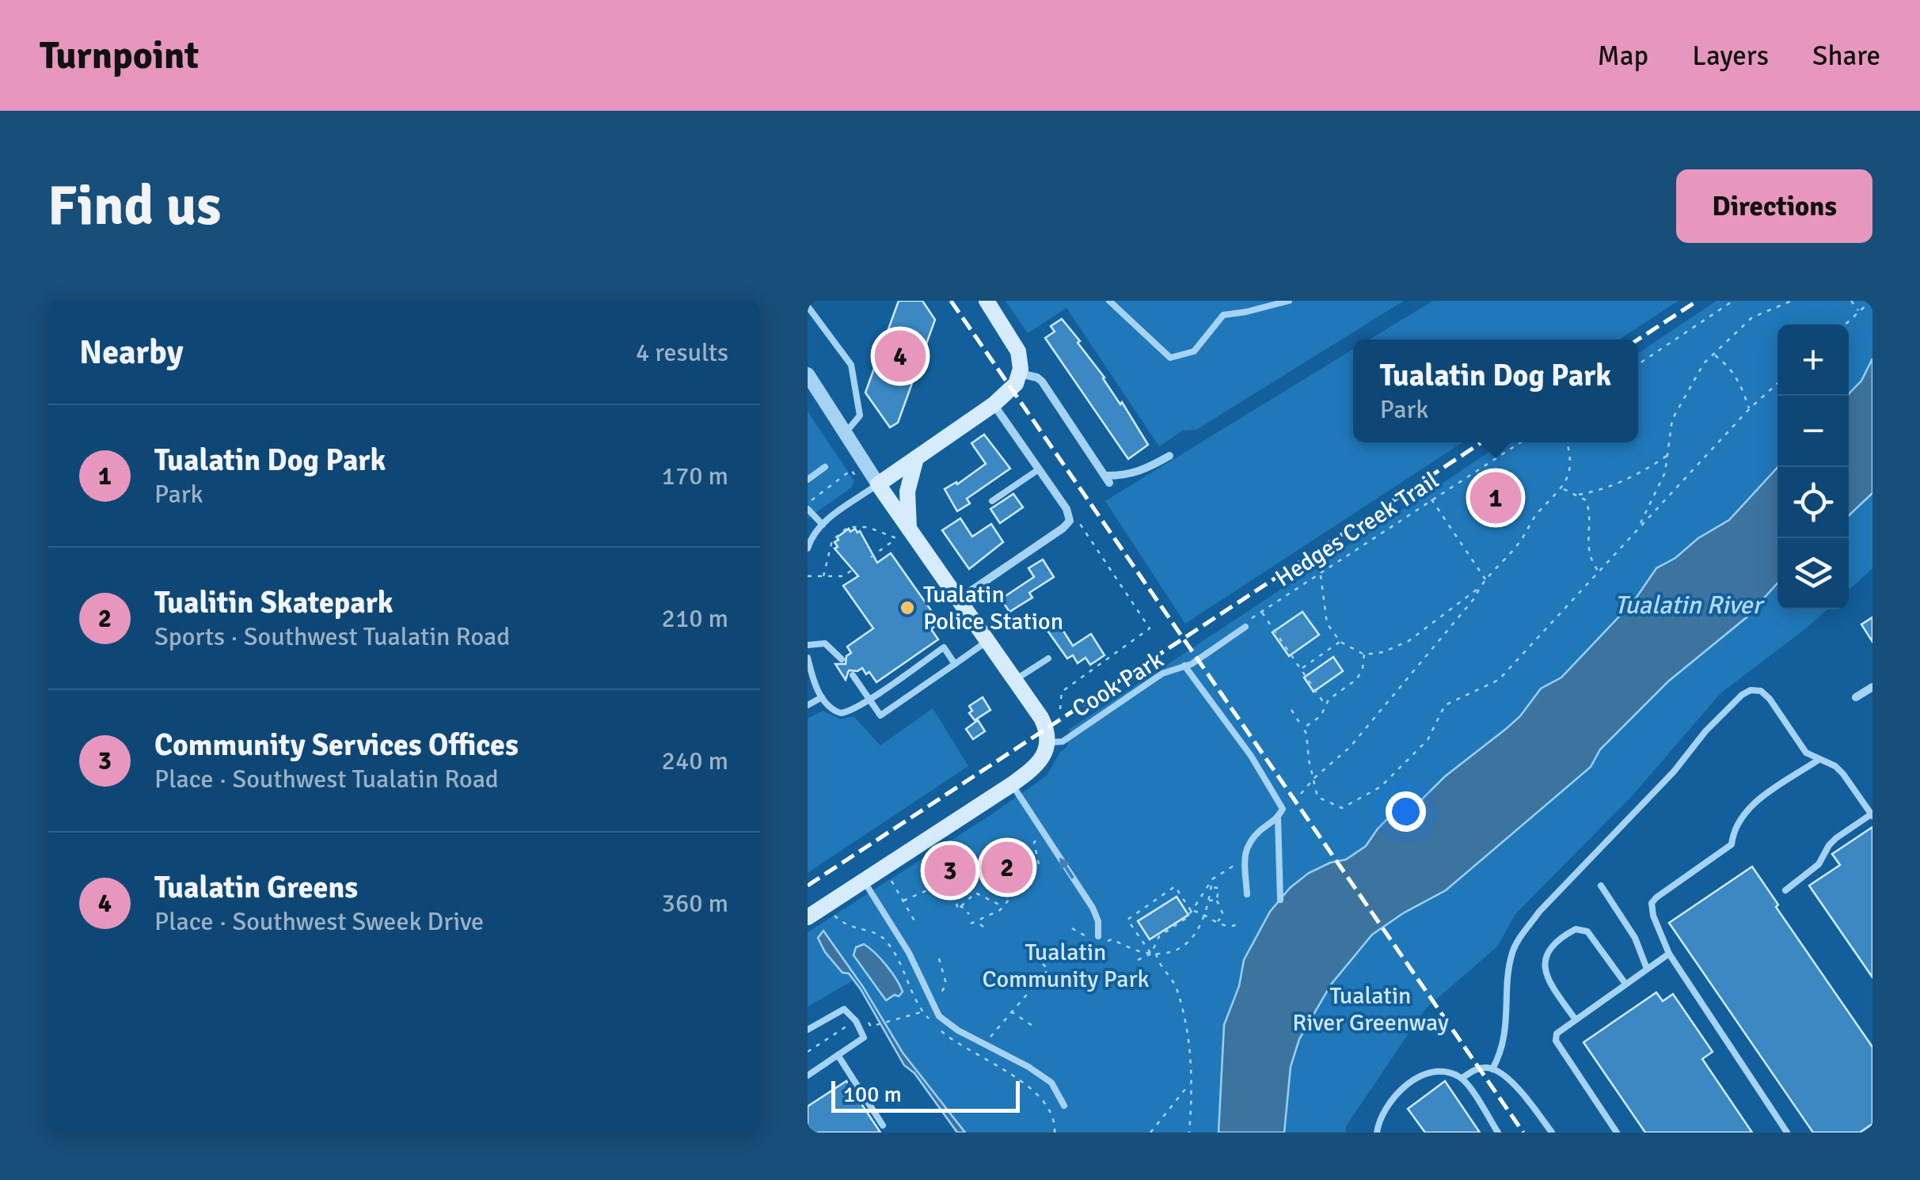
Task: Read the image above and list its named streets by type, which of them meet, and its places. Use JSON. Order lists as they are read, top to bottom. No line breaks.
{"streets":{"lane":["Cook Park"],"path":["Hedges Creek Trail"]},"crossings":[["Hedges Creek Trail","Cook Park"]],"water":["Tualatin River"],"parks":["Tualatin Community Park","Tualatin River Greenway"],"places":["Tualatin Police Station"],"scale_bar":"100 m","page":{"header":"Turnpoint","nav":["Map","Layers","Share"],"buttons":"Directions","title":"Find us","heading":["Nearby","4 results"],"map_buttons":["+","−"],"pins":["4","1","2","3"],"popup":["Tualatin Dog Park","Park"],"list":[{"mark":"1","name":"Tualatin Dog Park","note":"Park","value":"170 m"},{"mark":"2","name":"Tualitin Skatepark","note":"Sports · Southwest Tualatin Road","value":"210 m"},{"mark":"3","name":"Community Services Offices","note":"Place · Southwest Tualatin Road","value":"240 m"},{"mark":"4","name":"Tualatin Greens","note":"Place · Southwest Sweek Drive","value":"360 m"}],"scale":"100 m"}}
